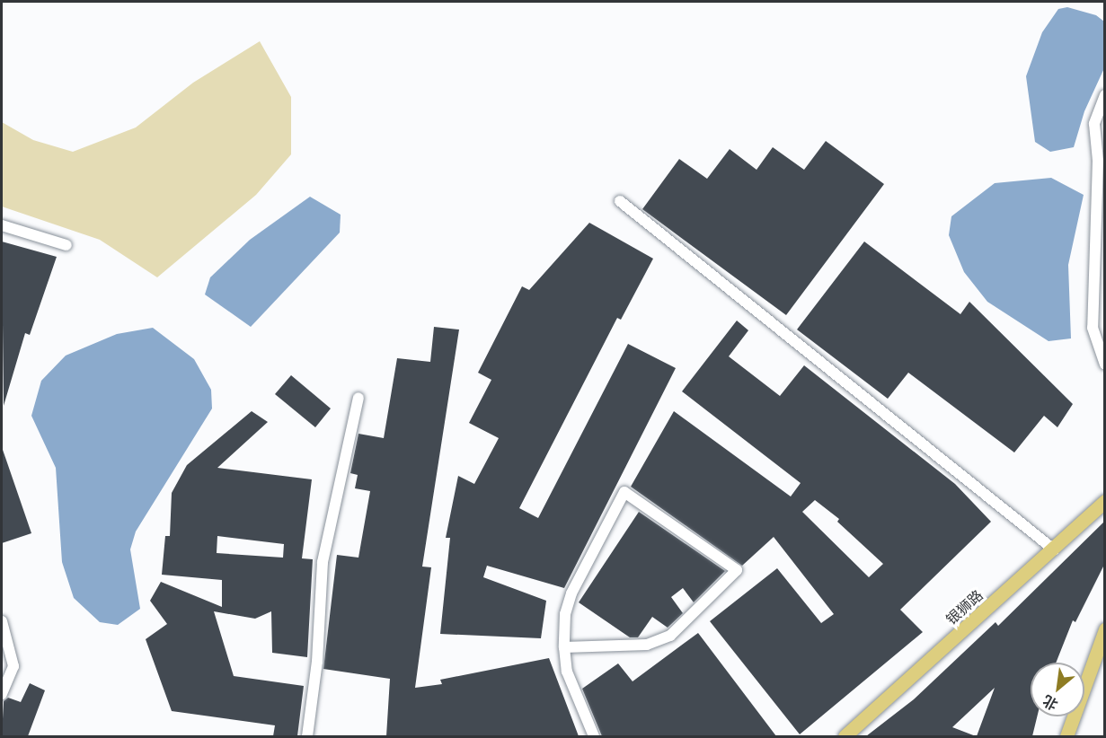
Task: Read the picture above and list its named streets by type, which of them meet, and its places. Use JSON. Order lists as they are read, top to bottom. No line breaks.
{"streets":{"main road":["银狮路"]},"north":"bottom left"}
